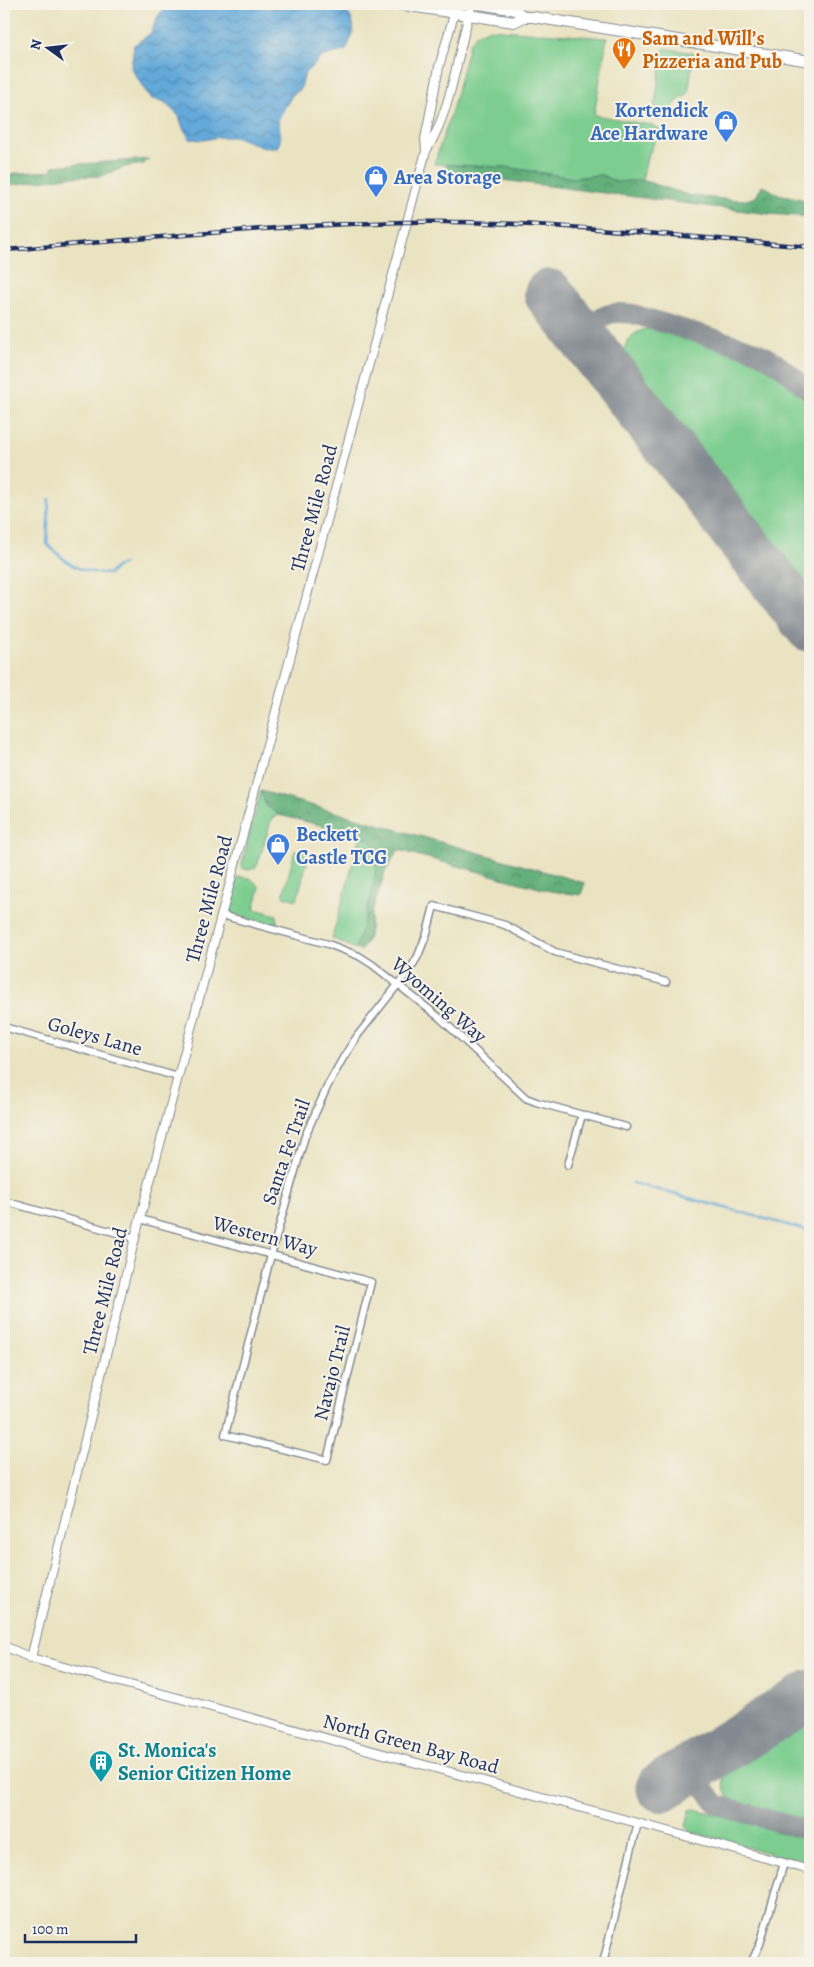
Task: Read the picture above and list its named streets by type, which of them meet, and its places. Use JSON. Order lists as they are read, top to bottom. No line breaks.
{"streets":{"street":["Three Mile Road","Wyoming Way","Goleys Lane","Santa Fe Trail","Western Way","Navajo Trail","North Green Bay Road"]},"crossings":[["Three Mile Road","Wyoming Way"],["Three Mile Road","Goleys Lane"],["Three Mile Road","Western Way"],["Three Mile Road","North Green Bay Road"],["Wyoming Way","Santa Fe Trail"],["Santa Fe Trail","Western Way"],["Santa Fe Trail","Navajo Trail"],["Western Way","Navajo Trail"]],"places":{"restaurant":["Sam and Will’s Pizzeria and Pub"],"shop":["Kortendick Ace Hardware","Area Storage","Beckett Castle TCG"],"building":["St. Monica's Senior Citizen Home"]},"scale_bar":"100 m","north":"left"}
